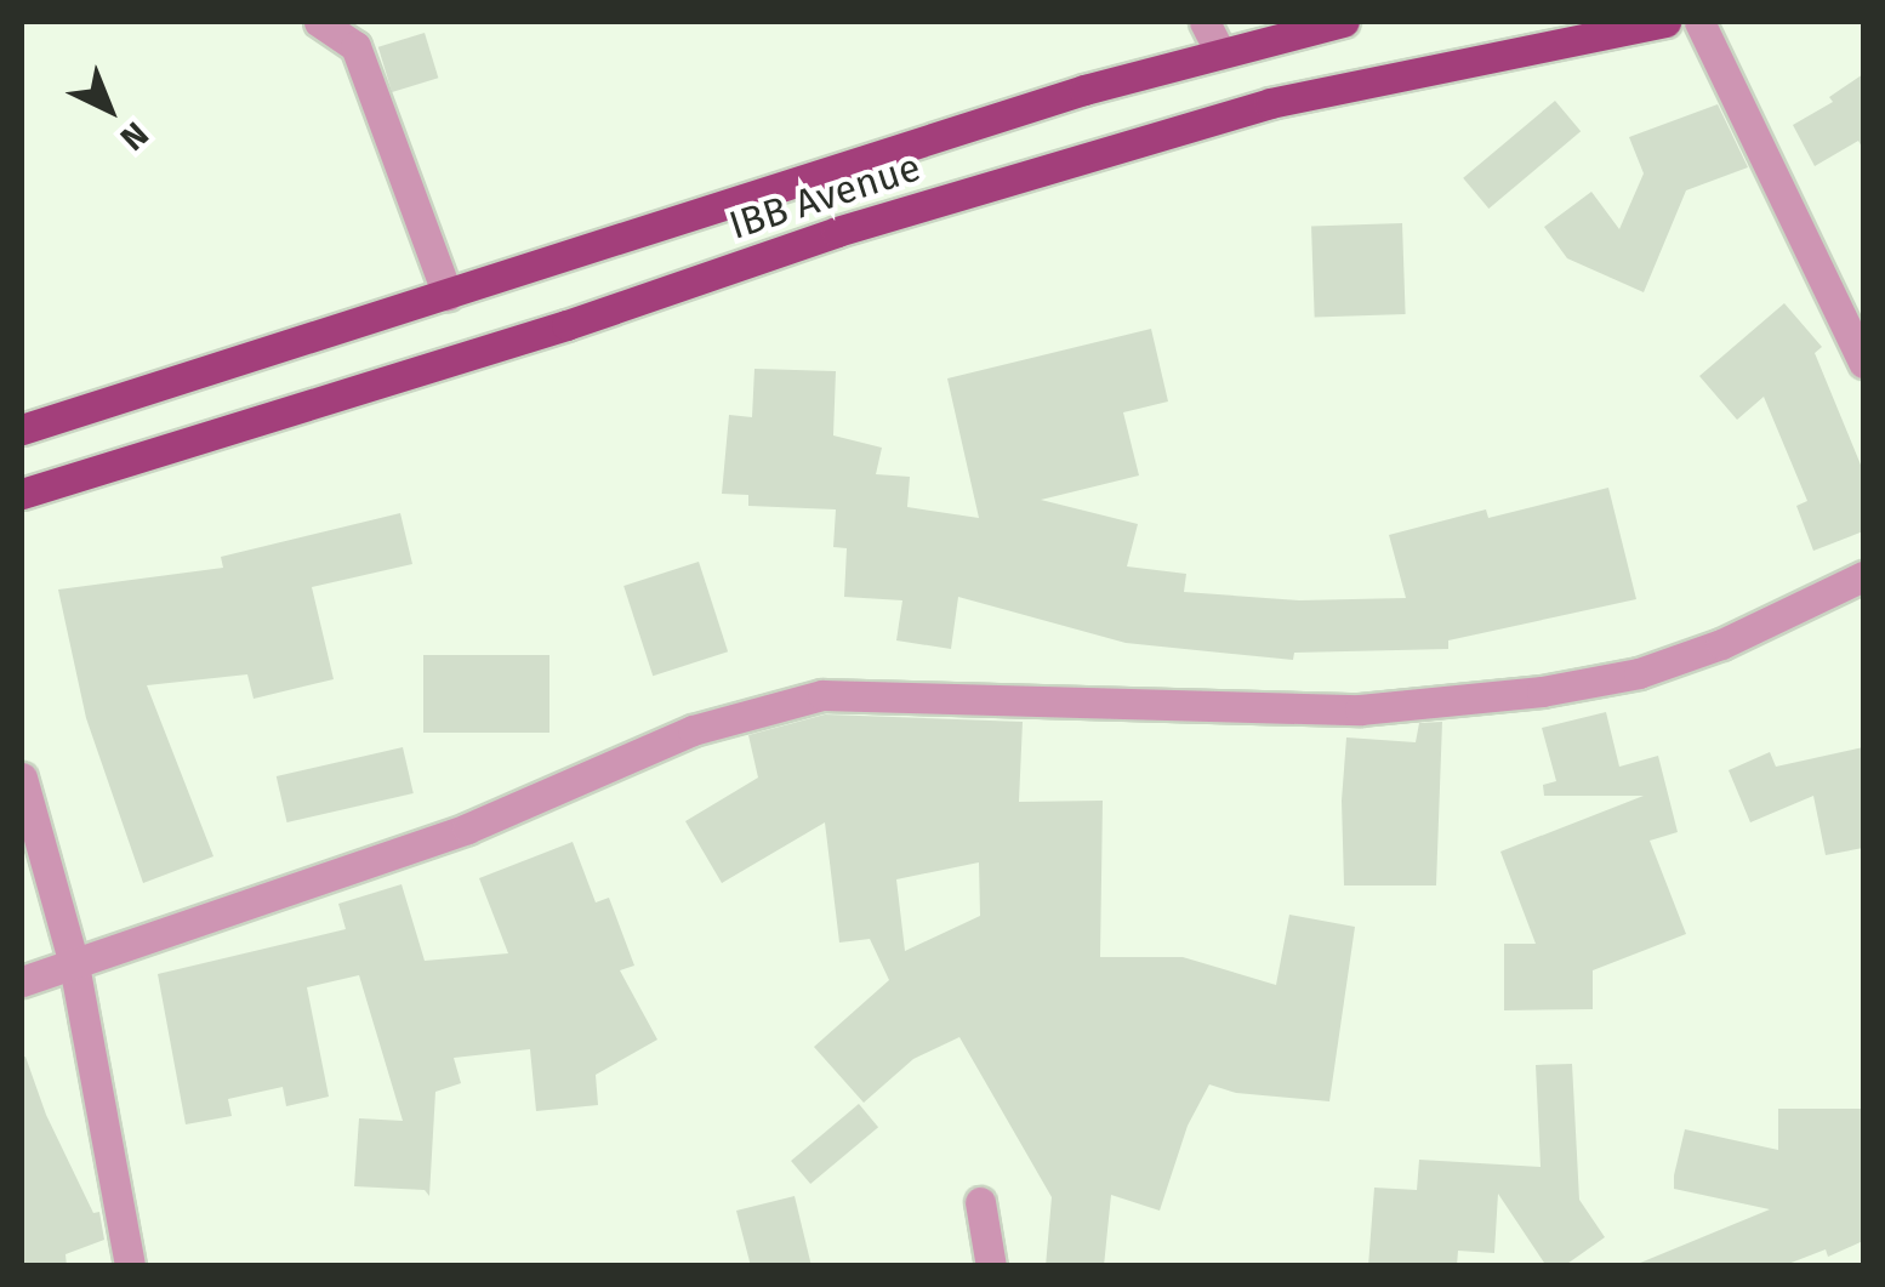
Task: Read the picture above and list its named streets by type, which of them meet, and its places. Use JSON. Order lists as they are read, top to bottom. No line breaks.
{"streets":{"main road":["IBB Avenue"]},"north":"bottom right"}
